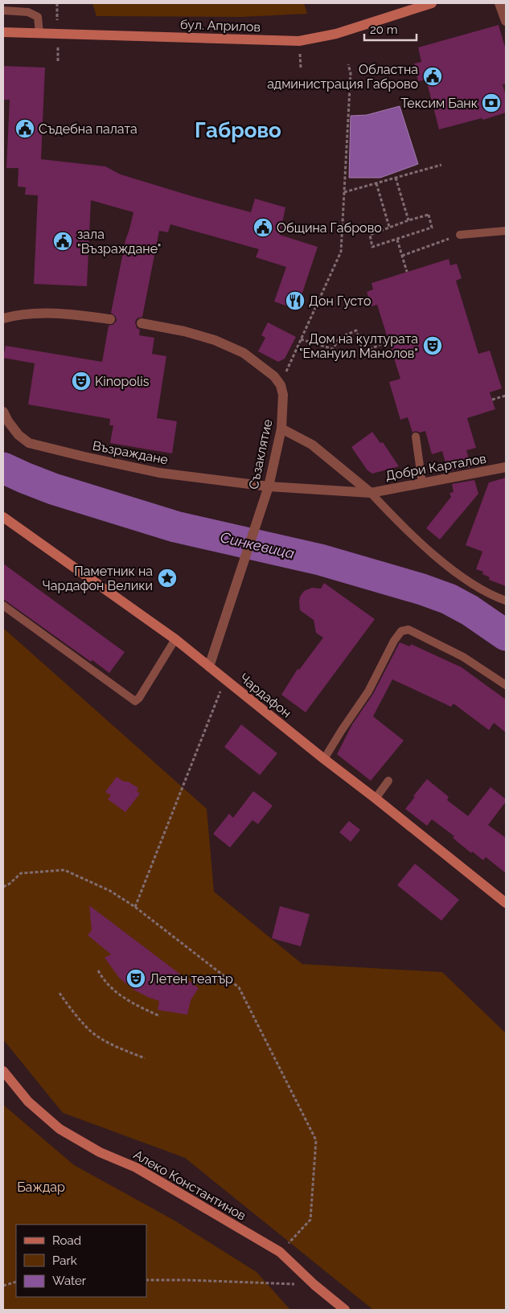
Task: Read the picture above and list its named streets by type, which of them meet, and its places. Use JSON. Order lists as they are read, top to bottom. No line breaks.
{"streets":{"main road":["бул. Априлов","Чардафон","Алеко Константинов"],"street":["Възраждане","Съзаклятие","Добри Карталов"]},"crossings":[["Възраждане","Съзаклятие"],["Възраждане","Добри Карталов"],["Съзаклятие","Чардафон"]],"districts":["Габрово"],"water":["Синкевица"],"parks":["Баждар"],"places":{"public building":["Областна администрация Габрово","Съдебна палата","Община Габрово","зала \"Възраждане\""],"bank":["Тексим Банк"],"restaurant":["Дон Густо"],"theatre":["Дом на културата \"Емануил Манолов\"","Kinopolis","Летен театър"],"place":["Паметник на Чардафон Велики"]},"legend":["Road","Park","Water"],"scale_bar":"20 m"}
